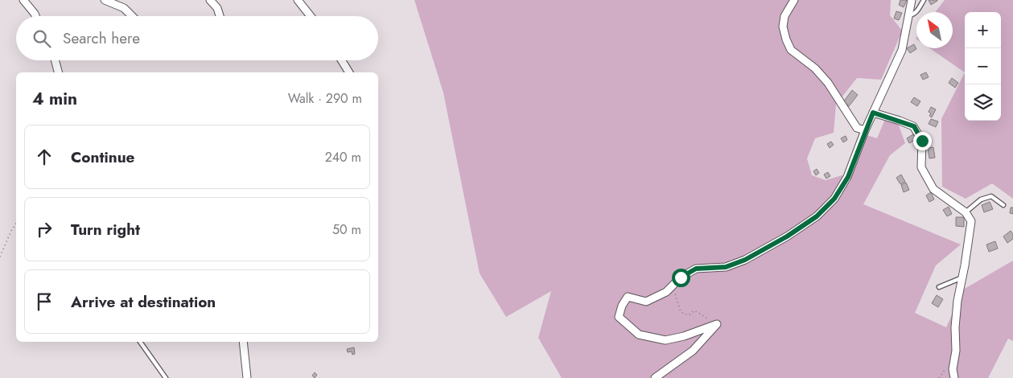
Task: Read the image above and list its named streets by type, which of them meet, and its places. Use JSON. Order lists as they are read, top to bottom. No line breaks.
{"north":"top left","page":{"map_buttons":["+","−"],"search":"Search here","heading":["4 min","Walk · 290 m"],"list":[["Continue","240 m"],["Turn right","50 m"],"Arrive at destination"]}}
